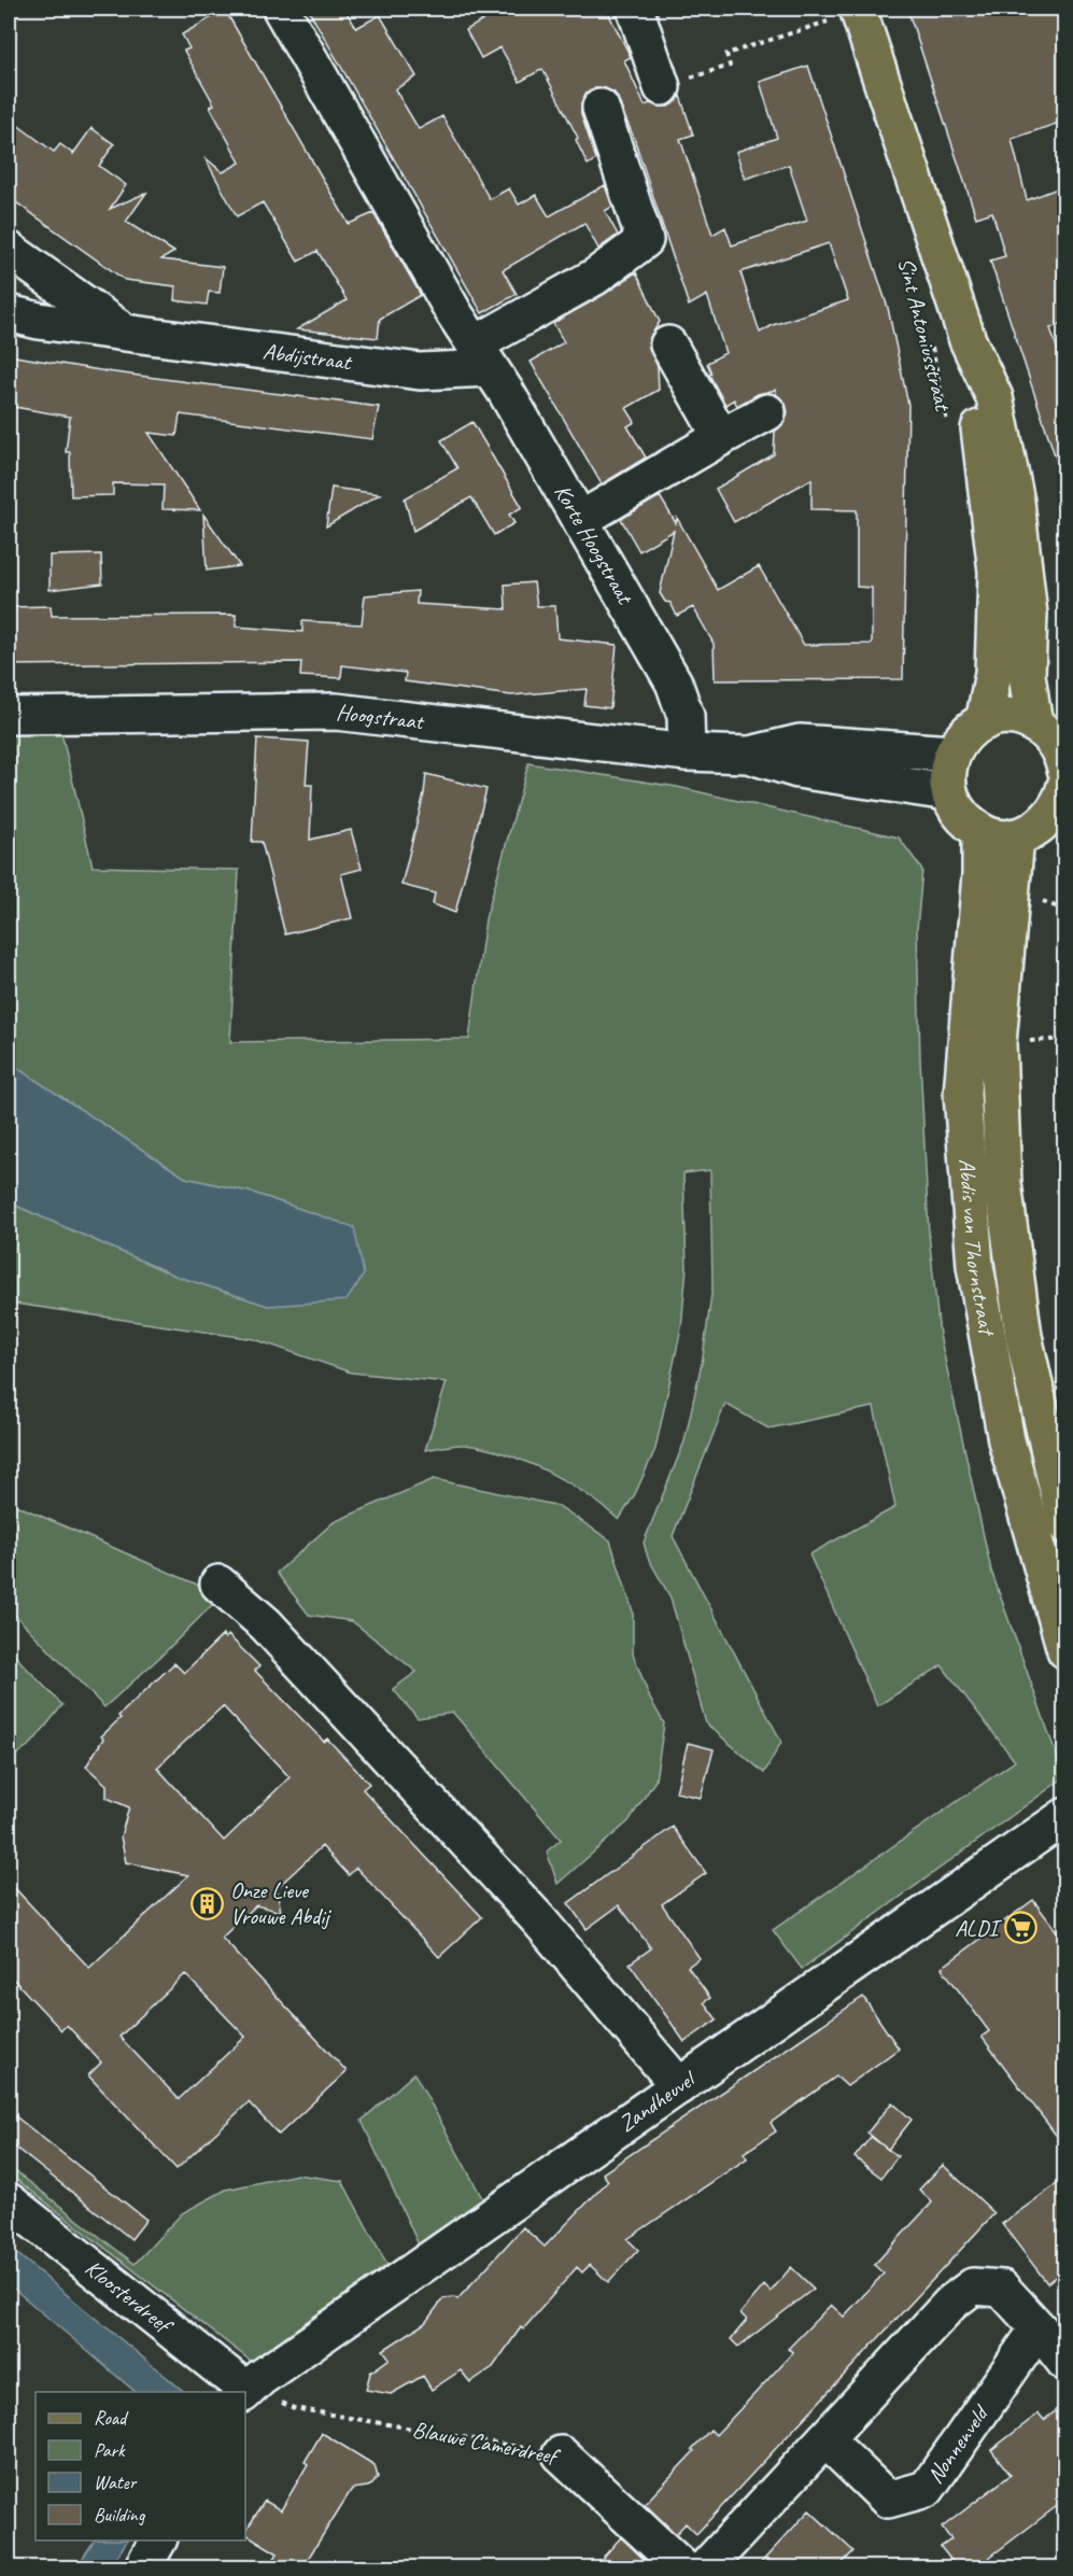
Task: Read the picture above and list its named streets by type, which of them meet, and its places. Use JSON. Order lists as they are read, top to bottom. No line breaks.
{"streets":{"main road":["Sint Antoniusstraat","Abdis van Thornstraat"],"street":["Abdijstraat","Korte Hoogstraat","Hoogstraat","Zandheuvel","Kloosterdreef","Blauwe Camerdreef","Nonnenveld"]},"crossings":[["Abdijstraat","Korte Hoogstraat"],["Korte Hoogstraat","Hoogstraat"],["Zandheuvel","Kloosterdreef"],["Zandheuvel","Blauwe Camerdreef"],["Kloosterdreef","Blauwe Camerdreef"]],"places":{"building":["Onze Lieve Vrouwe Abdij"],"supermarket":["ALDI"]},"legend":["Road","Park","Water","Building"]}
